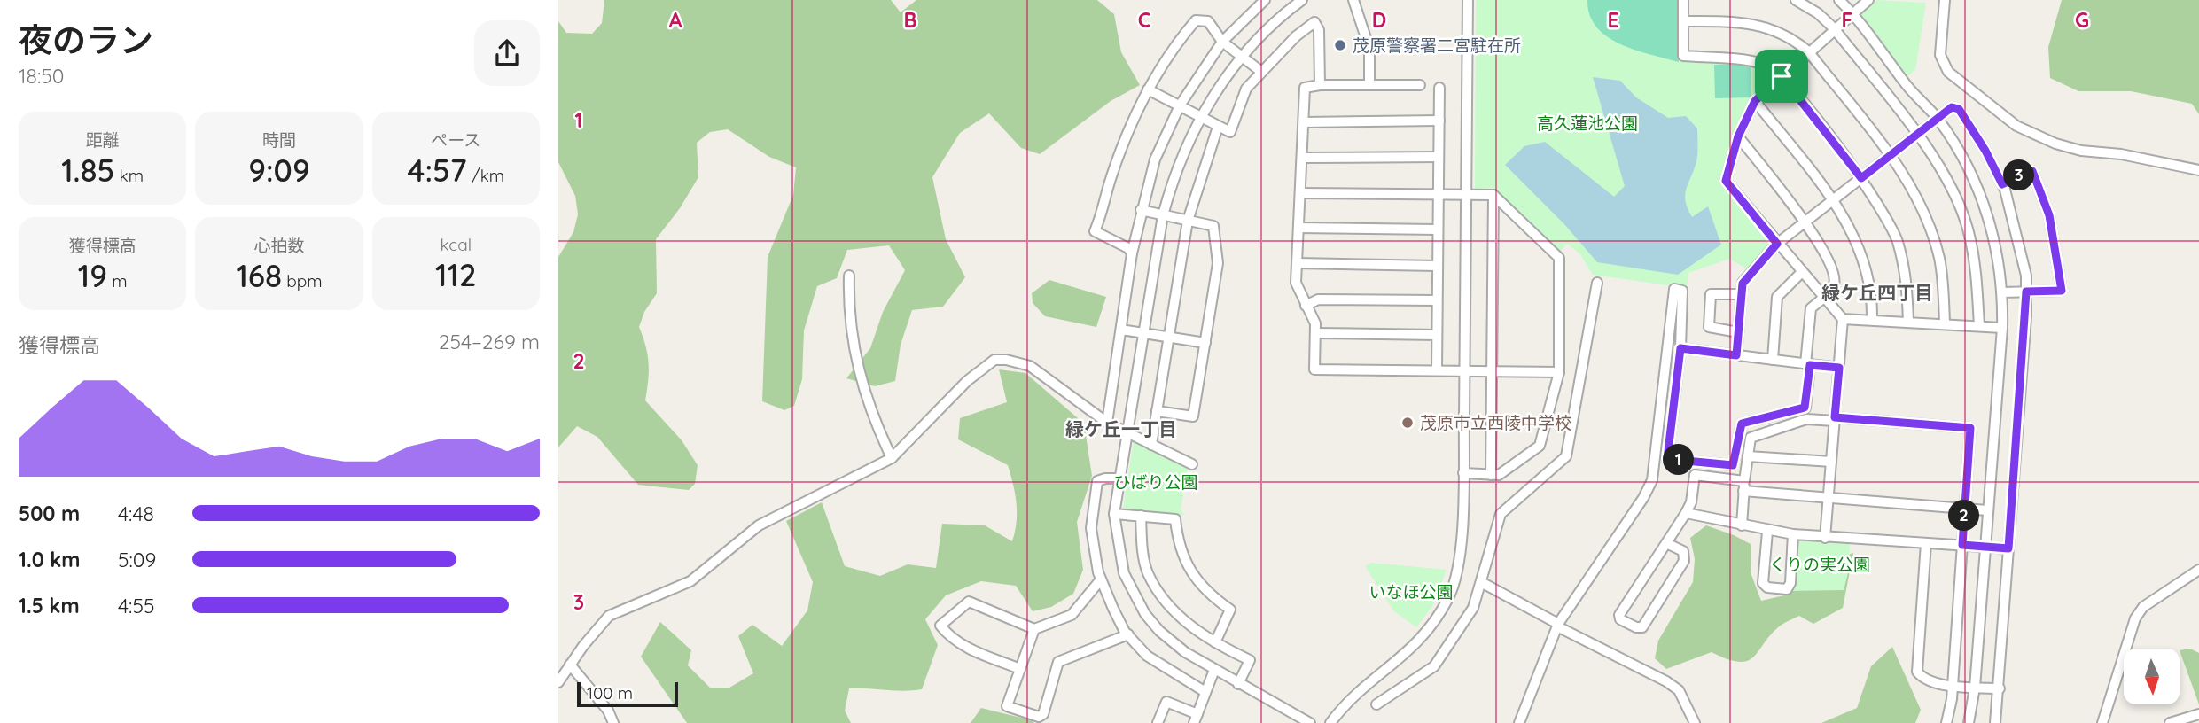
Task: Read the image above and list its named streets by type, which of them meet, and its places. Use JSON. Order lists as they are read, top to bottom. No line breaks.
{"districts":["緑ケ丘四丁目","緑ケ丘一丁目"],"parks":["高久蓮池公園","ひばり公園","くりの実公園","いなほ公園"],"places":["茂原警察署二宮駐在所","茂原市立西陵中学校"],"scale_bar":"100 m","north":"bottom","page":{"heading":["夜のラン","18:50"],"stats":[["距離","1.85 km"],["時間","9:09"],["ペース","4:57 /km"],["獲得標高","19 m"],["心拍数","168 bpm"],["kcal","112"]],"pins":["3","1","2"],"chart":["獲得標高","254–269 m"],"list":[{"name":"500 m","note":"4:48"},{"name":"1.0 km","note":"5:09"},{"name":"1.5 km","note":"4:55"}],"scale":"100 m"},"grid":{"columns":["A","B","C","D","E","F","G"],"rows":["1","2","3"]}}
